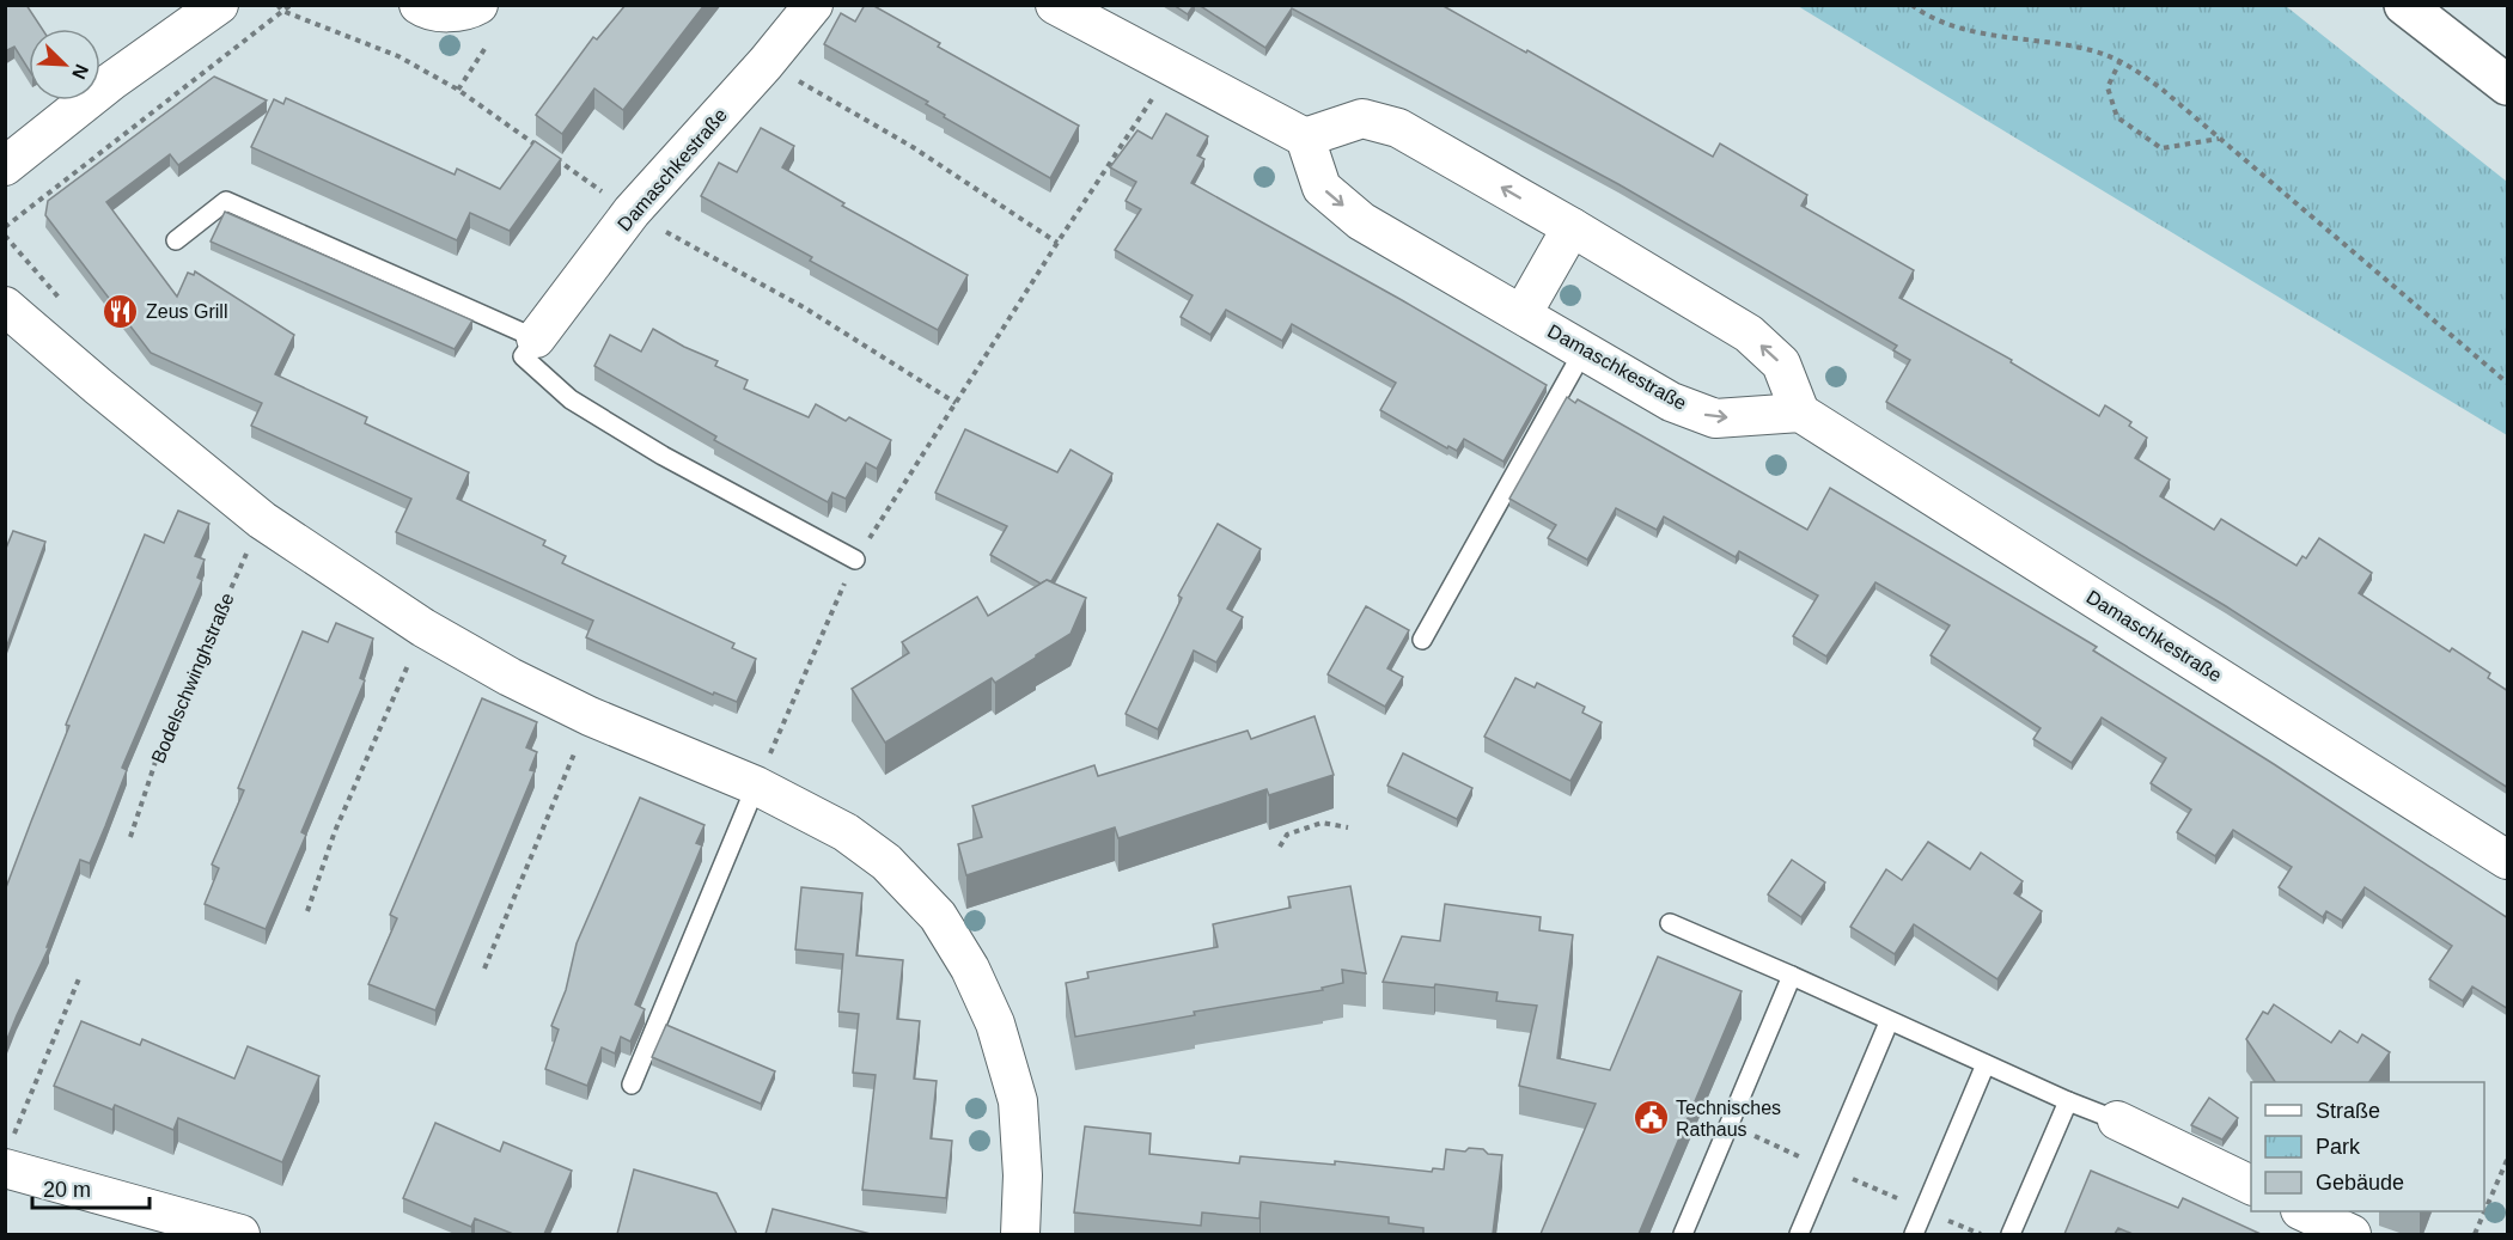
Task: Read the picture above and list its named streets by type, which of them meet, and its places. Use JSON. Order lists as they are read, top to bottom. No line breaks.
{"streets":{"street":["Damaschkestraße"],"path":["Bodelschwinghstraße"]},"places":{"restaurant":["Zeus Grill"],"public building":["Technisches Rathaus"]},"legend":["Straße","Park","Gebäude"],"scale_bar":"20 m","north":"bottom right"}
